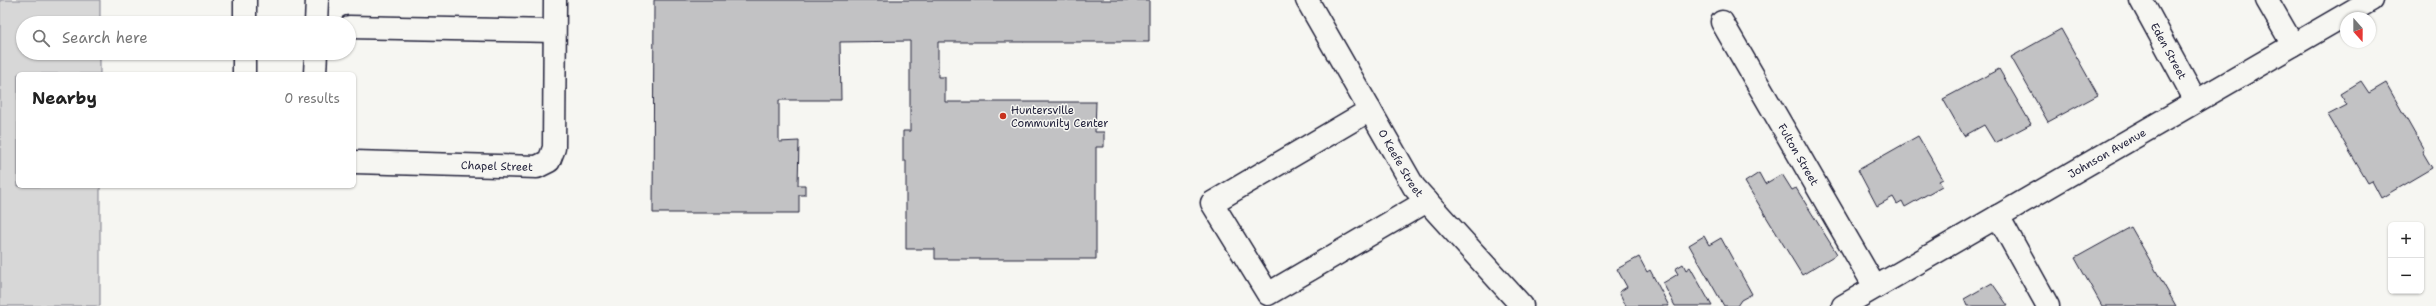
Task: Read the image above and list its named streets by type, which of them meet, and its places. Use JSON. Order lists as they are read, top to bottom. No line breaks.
{"streets":{"street":["Eden Street","Johnson Avenue","Fulton Street","O Keefe Street","Chapel Street"]},"crossings":[["Eden Street","Johnson Avenue"],["Johnson Avenue","Fulton Street"]],"places":["Huntersville Community Center"],"north":"bottom","page":{"search":"Search here","heading":["Nearby","0 results"],"map_buttons":["+","−"]}}
